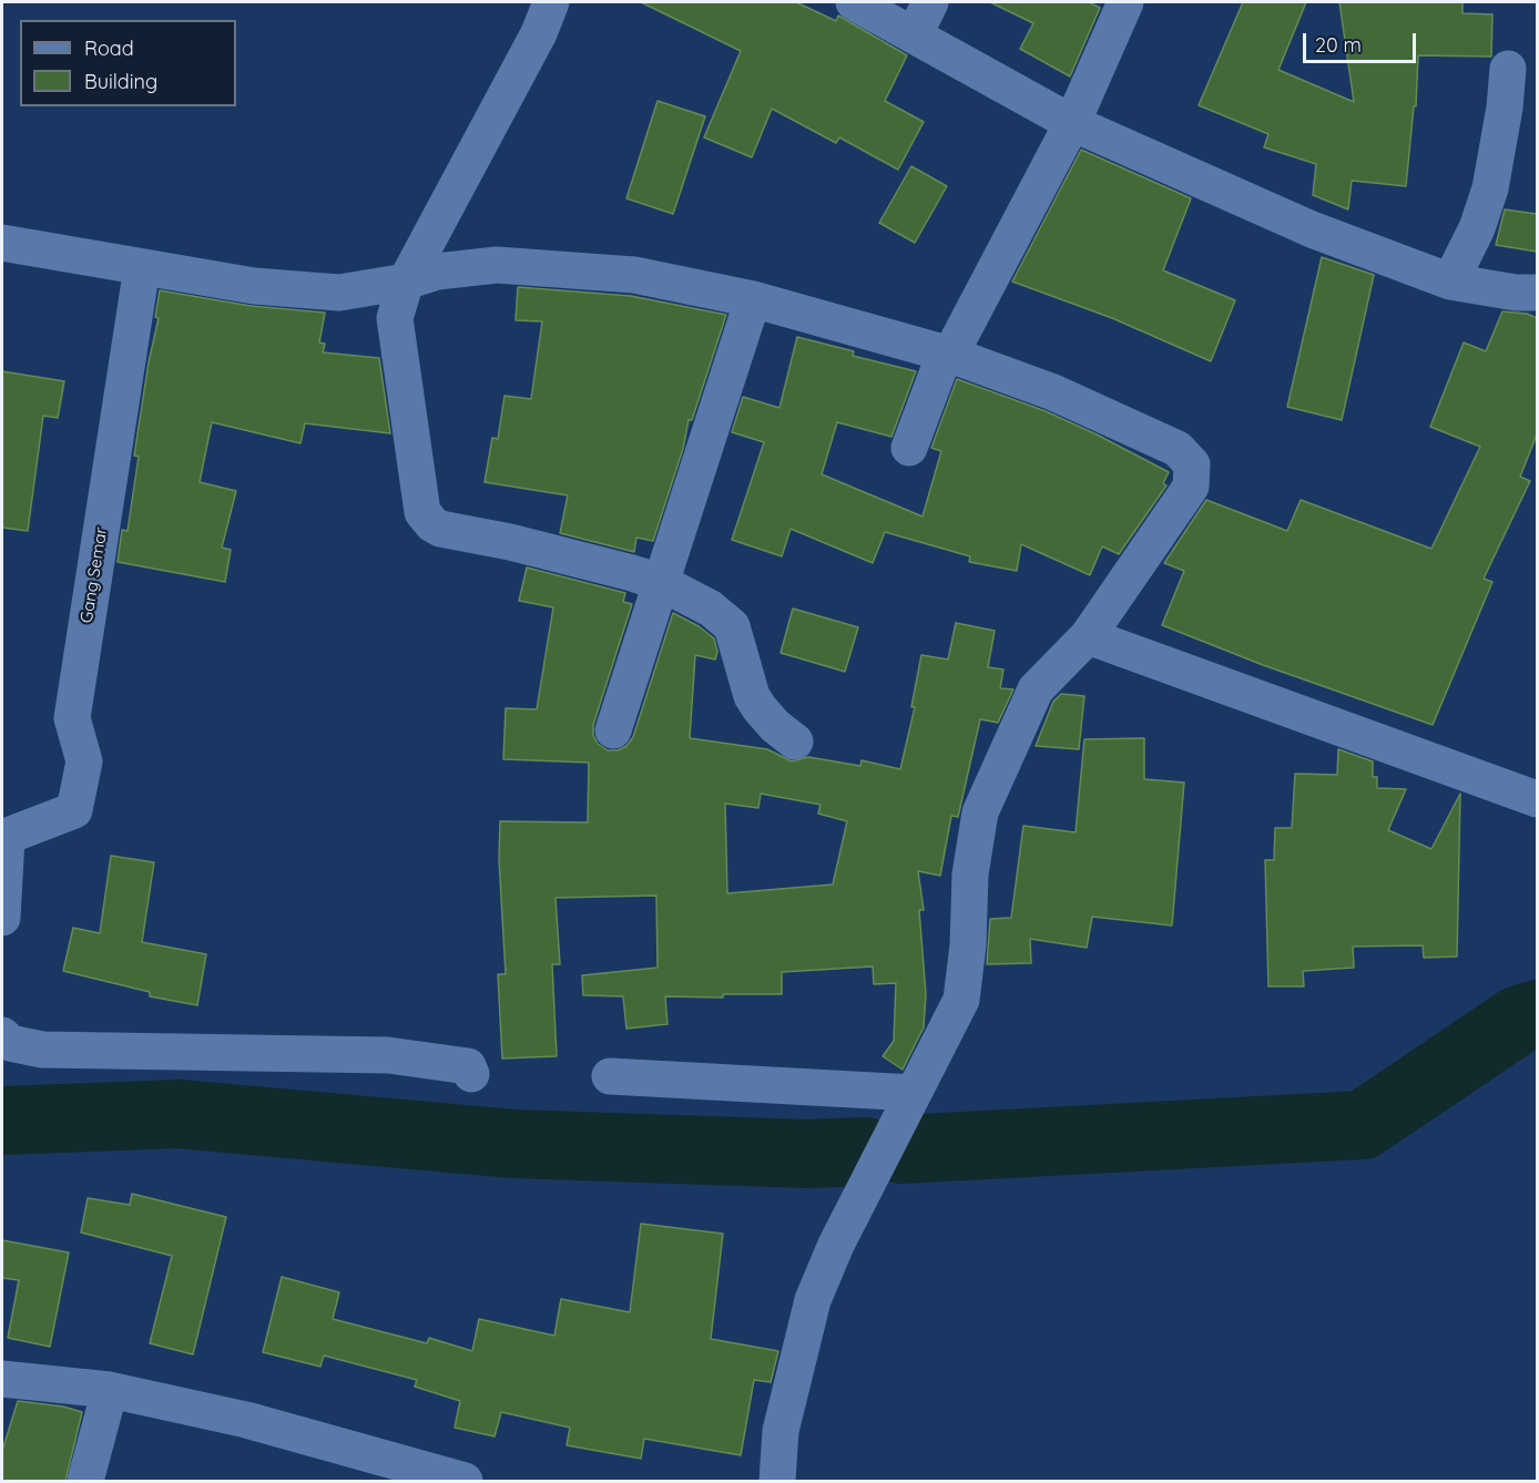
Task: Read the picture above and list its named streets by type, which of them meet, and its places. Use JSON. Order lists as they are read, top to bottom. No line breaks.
{"streets":{"street":["Gang Semar"]},"legend":["Road","Building"],"scale_bar":"20 m"}
